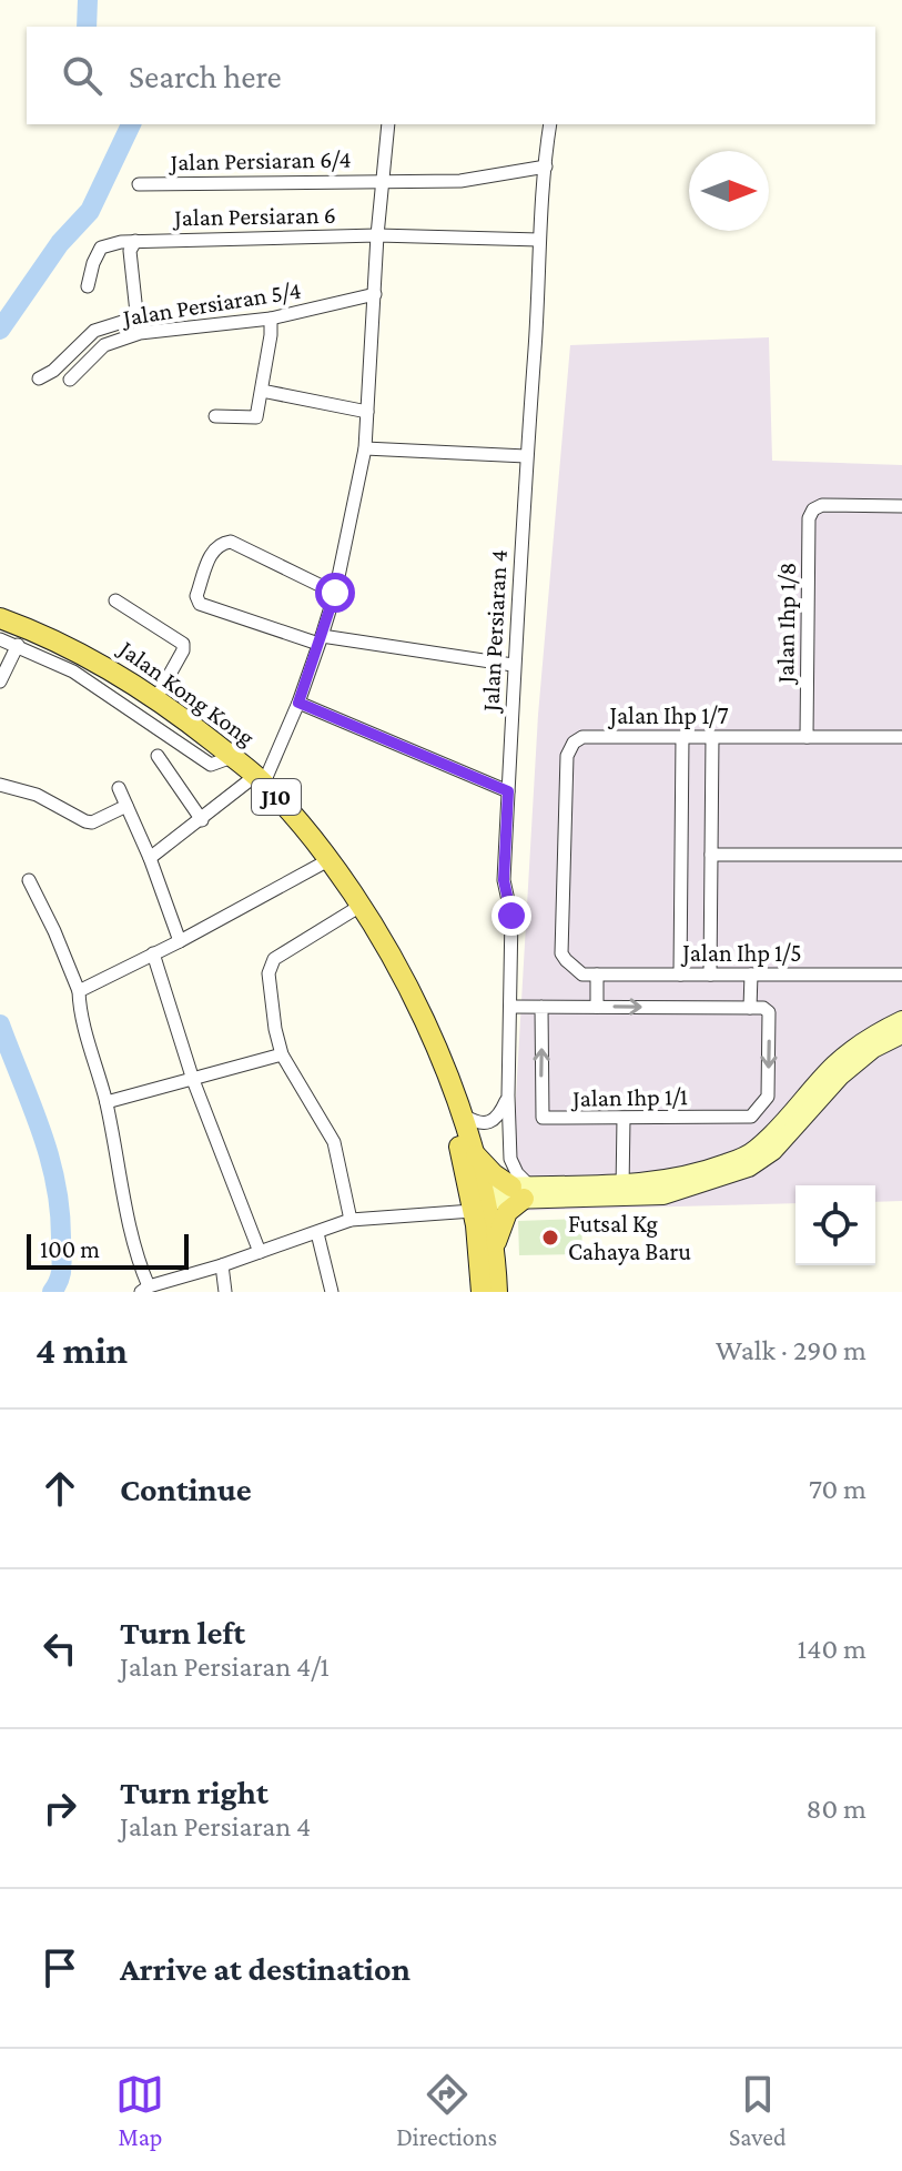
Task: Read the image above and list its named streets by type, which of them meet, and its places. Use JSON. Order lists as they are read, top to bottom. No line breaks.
{"streets":{"main road":["Jalan Kong Kong","J10"],"street":["Jalan Persiaran 6/4","Jalan Persiaran 6","Jalan Persiaran 5/4","Jalan Ihp 1/8","Jalan Persiaran 4","Jalan Ihp 1/7","Jalan Ihp 1/5","Jalan Ihp 1/1"]},"crossings":[["Jalan Persiaran 6/4","Jalan Persiaran 4"],["Jalan Persiaran 6","Jalan Persiaran 4"],["Jalan Ihp 1/8","Jalan Ihp 1/7"],["Jalan Ihp 1/7","Jalan Ihp 1/5"]],"places":["Futsal Kg Cahaya Baru"],"scale_bar":"100 m","north":"right","page":{"search":"Search here","scale":"100 m","heading":["4 min","Walk · 290 m"],"list":[["Continue","70 m"],["Turn left","Jalan Persiaran 4/1","140 m"],["Turn right","Jalan Persiaran 4","80 m"],"Arrive at destination"],"nav":["Map","Directions","Saved"]}}
